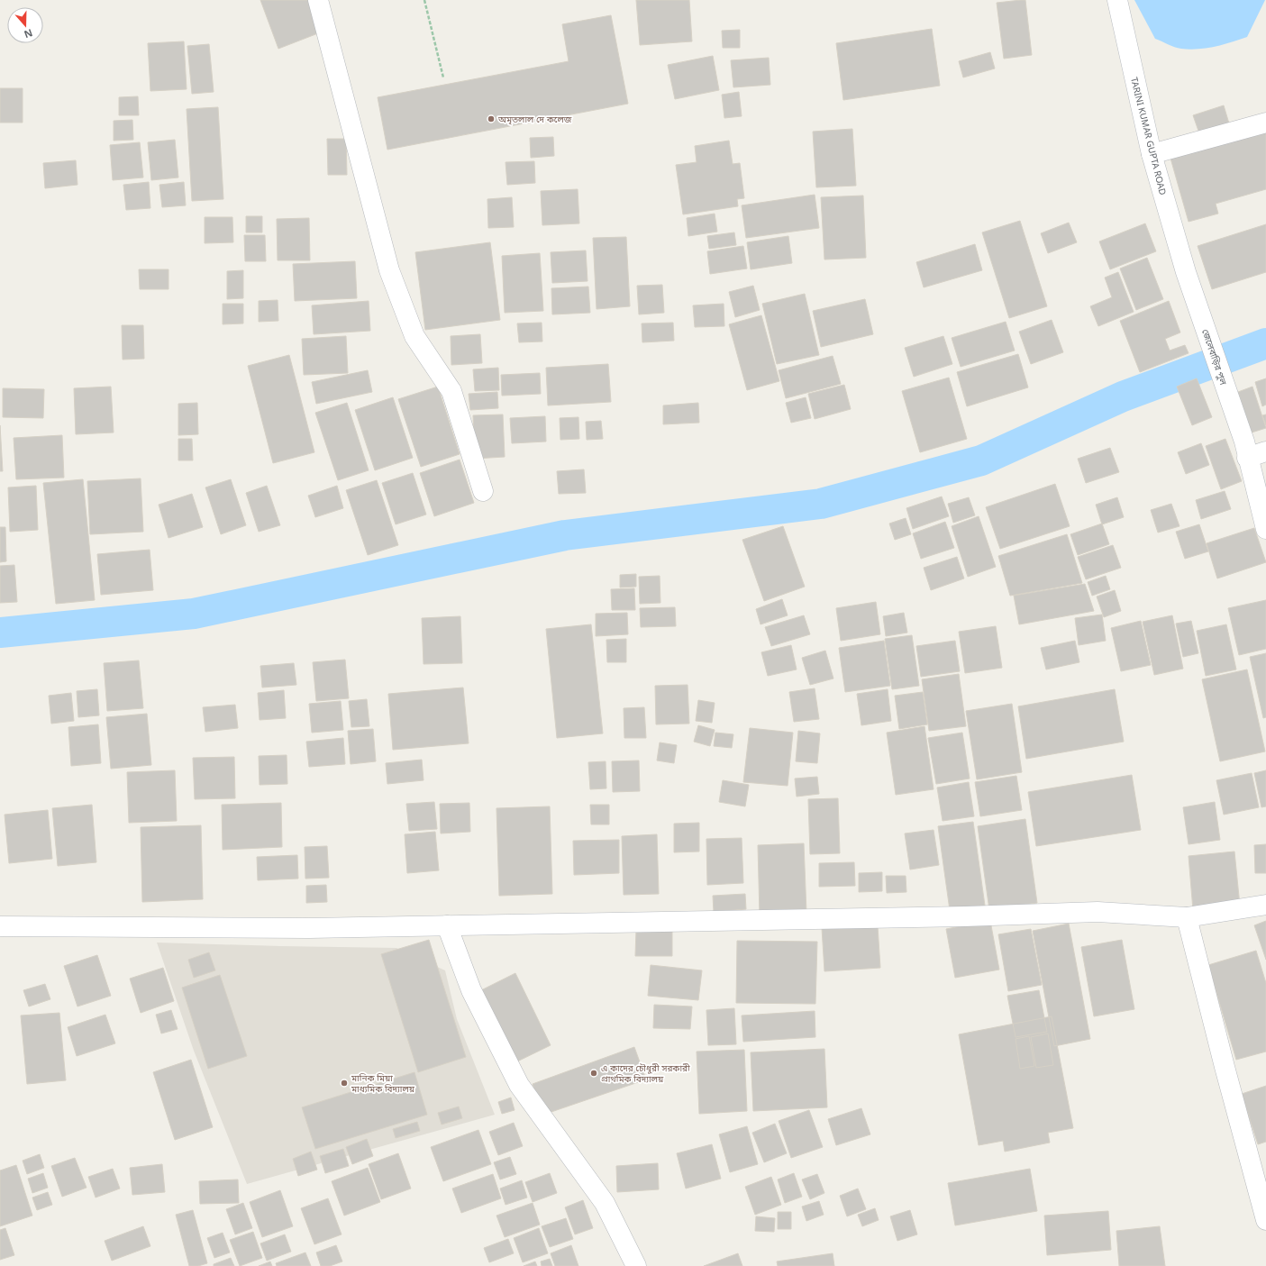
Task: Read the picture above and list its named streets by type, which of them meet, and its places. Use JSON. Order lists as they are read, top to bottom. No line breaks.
{"streets":{"street":["TARINI KUMAR GUPTA ROAD","জেলেবাড়ির পুল"]},"crossings":[["TARINI KUMAR GUPTA ROAD","জেলেবাড়ির পুল"]],"places":["অমৃতলাল দে কলেজ","এ কাদের চৌধুরী সরকারী প্রাথমিক বিদ্যালয়","মানিক মিয়া মাধ্যমিক বিদ্যালয়"],"north":"bottom"}
